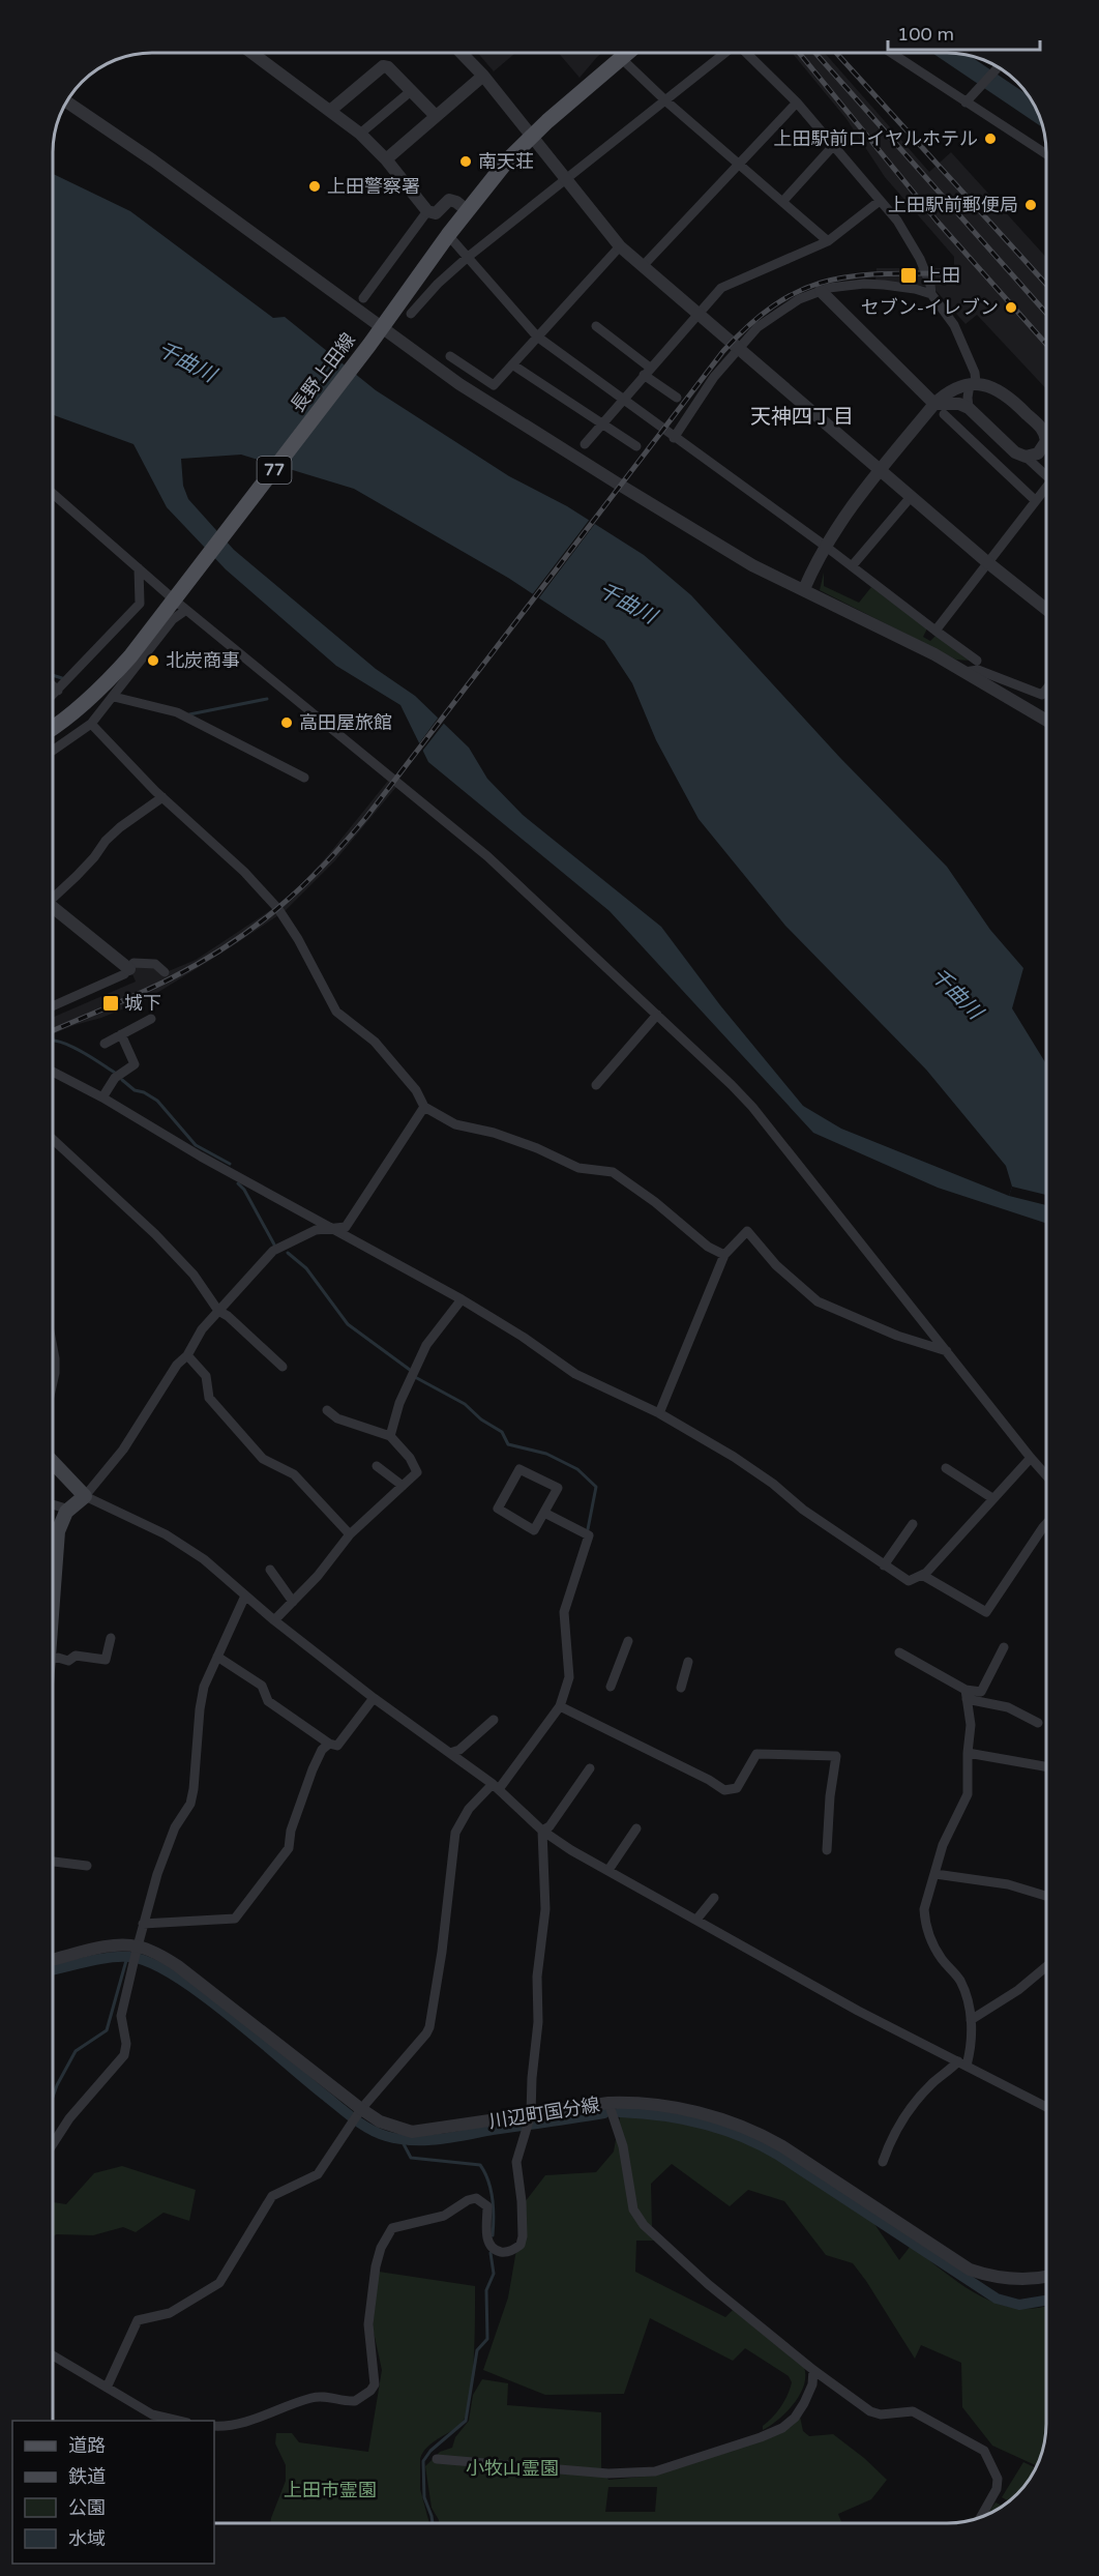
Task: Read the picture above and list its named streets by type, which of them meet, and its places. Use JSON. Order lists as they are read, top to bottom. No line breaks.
{"streets":{"main road":["長野上田線","77"],"street":["川辺町国分線"]},"districts":["天神四丁目"],"water":["千曲川"],"parks":["小牧山霊園","上田市霊園"],"places":{"other":["上田駅前ロイヤルホテル","南天荘","上田警察署","上田駅前郵便局","セブン-イレブン","北炭商事","高田屋旅館"],"transit":["上田","城下"]},"legend":["道路","鉄道","公園","水域"],"scale_bar":"100 m"}
